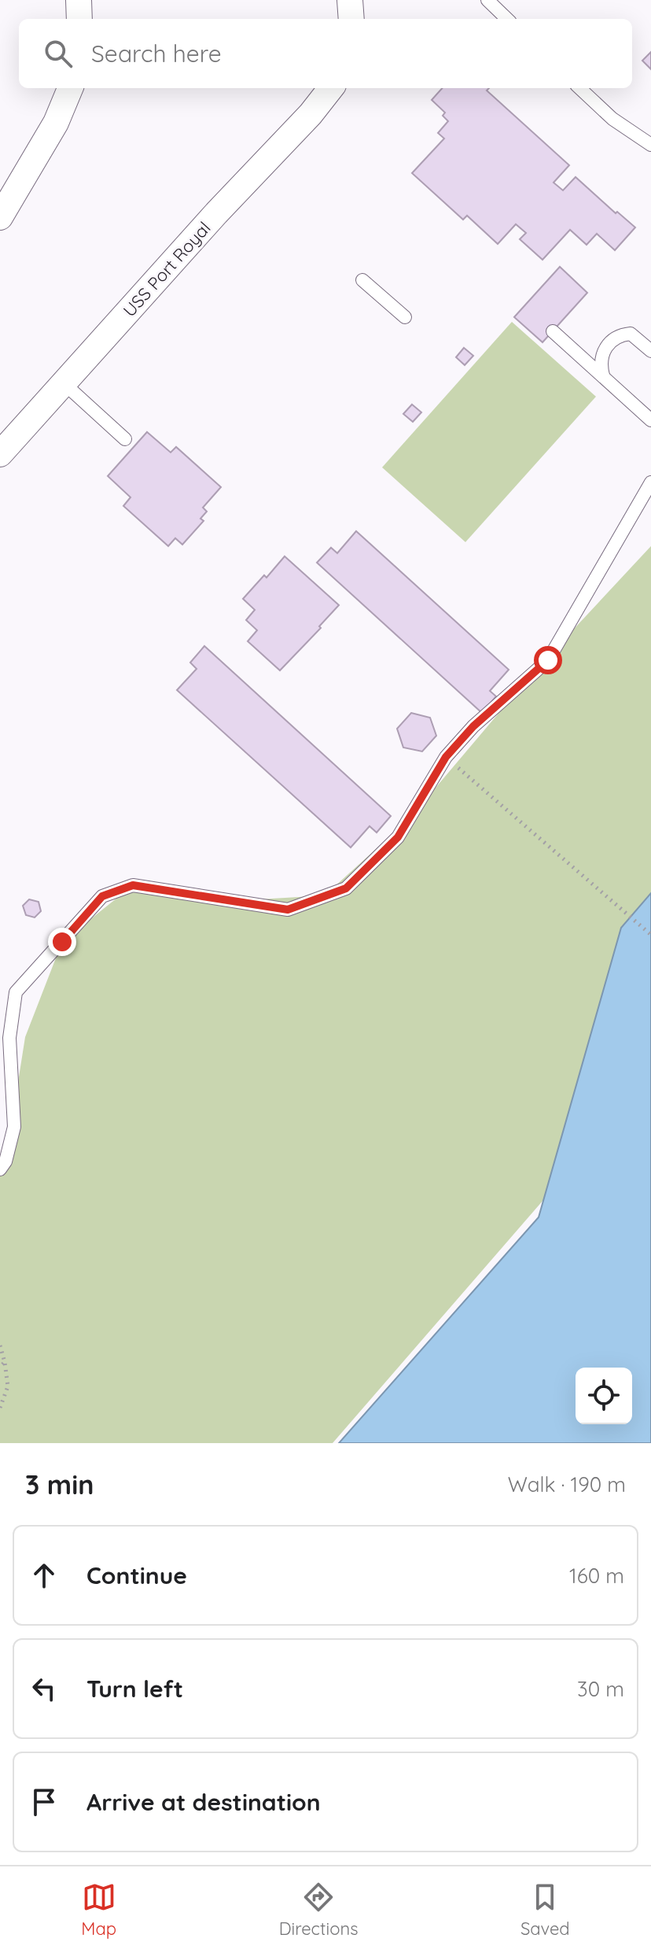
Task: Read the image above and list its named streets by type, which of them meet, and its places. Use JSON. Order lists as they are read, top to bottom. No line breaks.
{"streets":{"street":["USS Port Royal"]},"page":{"search":"Search here","heading":["3 min","Walk · 190 m"],"list":[["Continue","160 m"],["Turn left","30 m"],"Arrive at destination"],"nav":["Map","Directions","Saved"]}}
